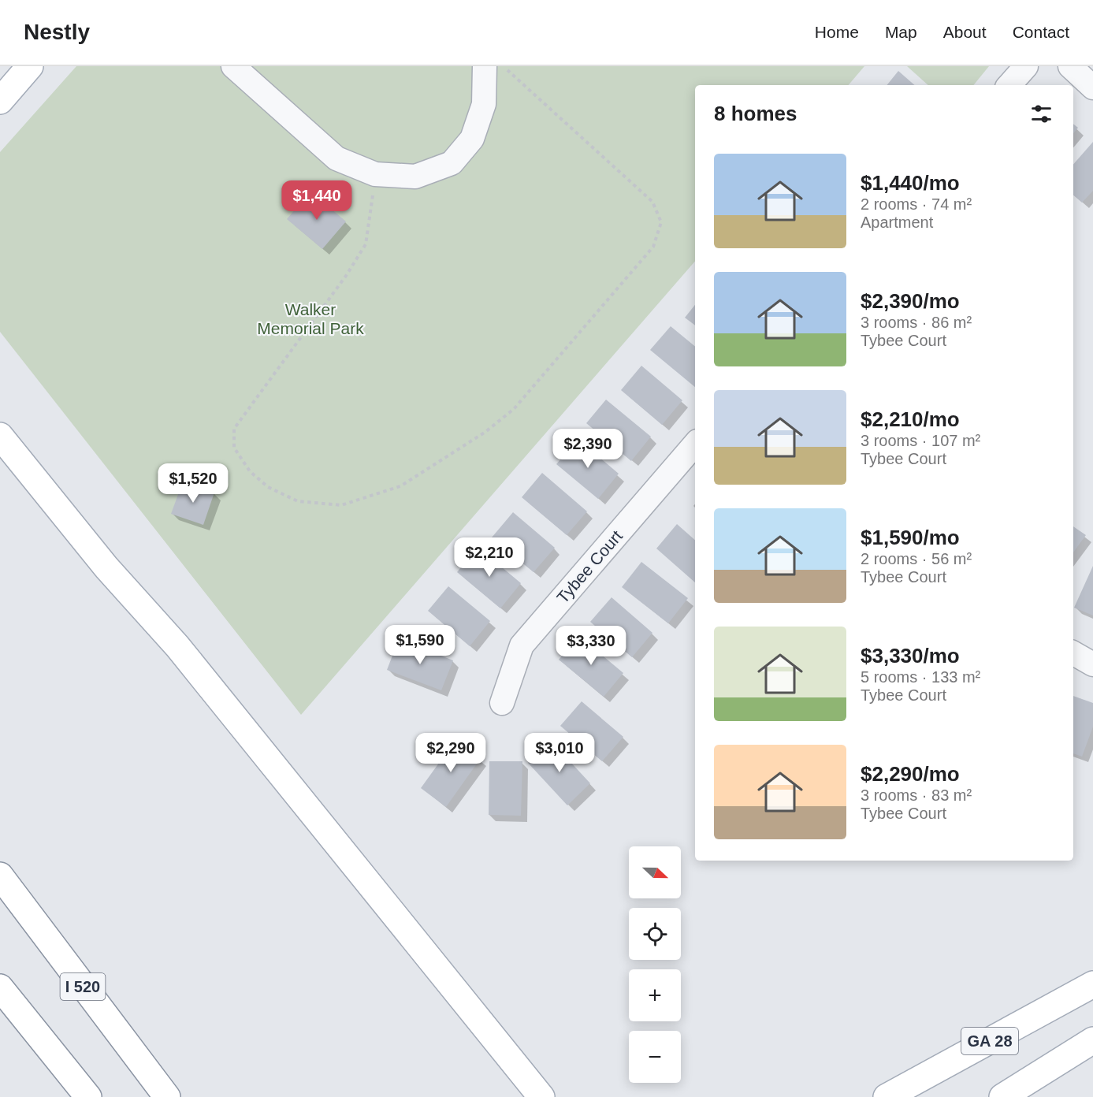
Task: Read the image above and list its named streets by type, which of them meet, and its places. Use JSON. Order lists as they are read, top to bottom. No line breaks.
{"streets":{"main road":["I 520","GA 28"],"street":["Tybee Court"]},"parks":["Walker Memorial Park"],"north":"right","page":{"header":"Nestly","nav":["Home","Map","About","Contact"],"heading":"8 homes","list":[{"name":"$1,440/mo","note":"2 rooms · 74 m² · Apartment"},{"name":"$2,390/mo","note":"3 rooms · 86 m² · Tybee Court"},{"name":"$2,210/mo","note":"3 rooms · 107 m² · Tybee Court"},{"name":"$1,590/mo","note":"2 rooms · 56 m² · Tybee Court"},{"name":"$3,330/mo","note":"5 rooms · 133 m² · Tybee Court"},{"name":"$2,290/mo","note":"3 rooms · 83 m² · Tybee Court"}],"price":["$1,440","$2,390","$1,520","$2,210","$1,590","$3,330","$2,290","$3,010"],"map_buttons":["+","−"]}}
